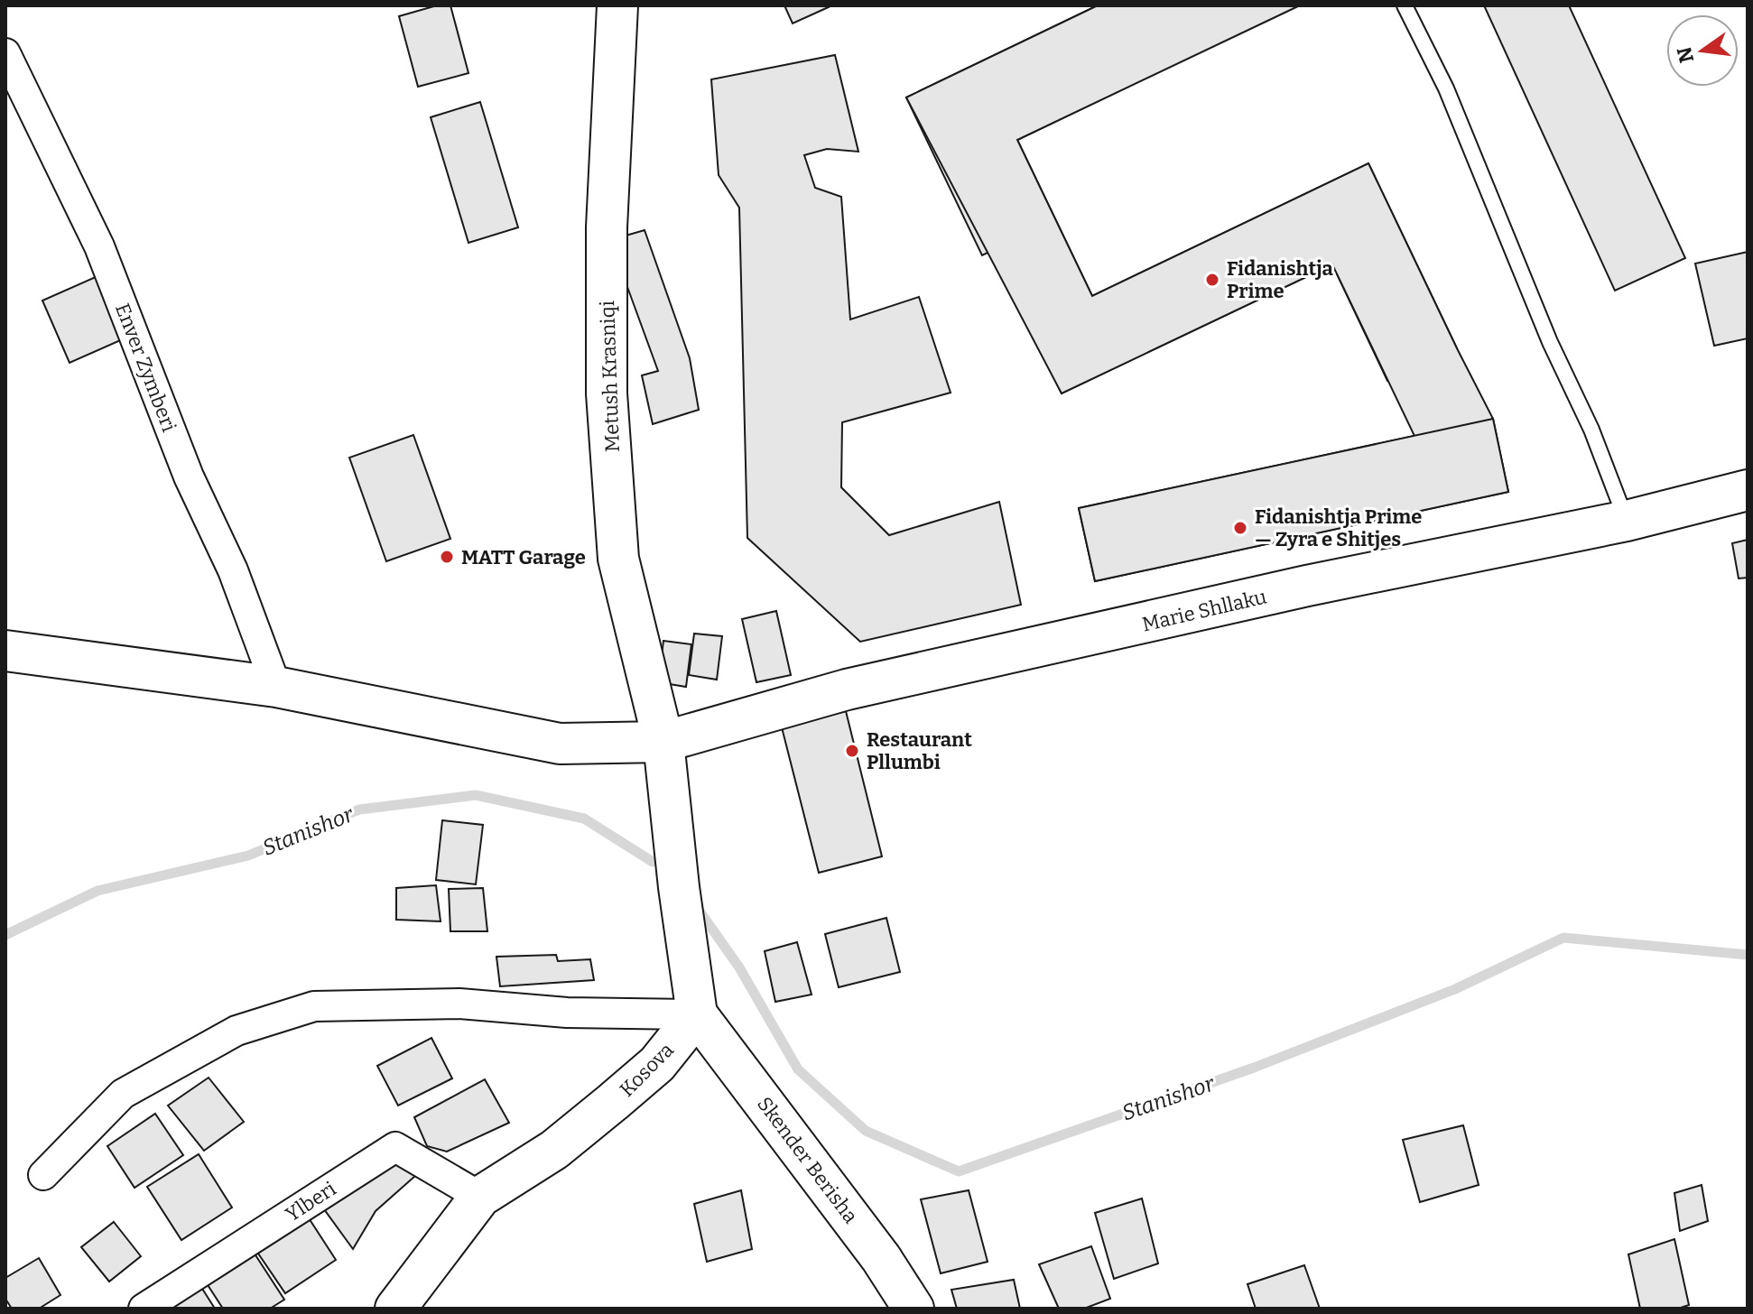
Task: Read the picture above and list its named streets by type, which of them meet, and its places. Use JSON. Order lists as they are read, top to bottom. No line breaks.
{"streets":{"street":["Enver Zymberi","Metush Krasniqi","Marie Shllaku","Kosova","Skender Berisha","Ylberi"]},"crossings":[["Metush Krasniqi","Marie Shllaku"],["Kosova","Skender Berisha"],["Kosova","Ylberi"]],"water":["Stanishor"],"places":["Fidanishtja Prime","Fidanishtja Prime — Zyra e Shitjes","MATT Garage","Restaurant Pllumbi"],"north":"left"}
